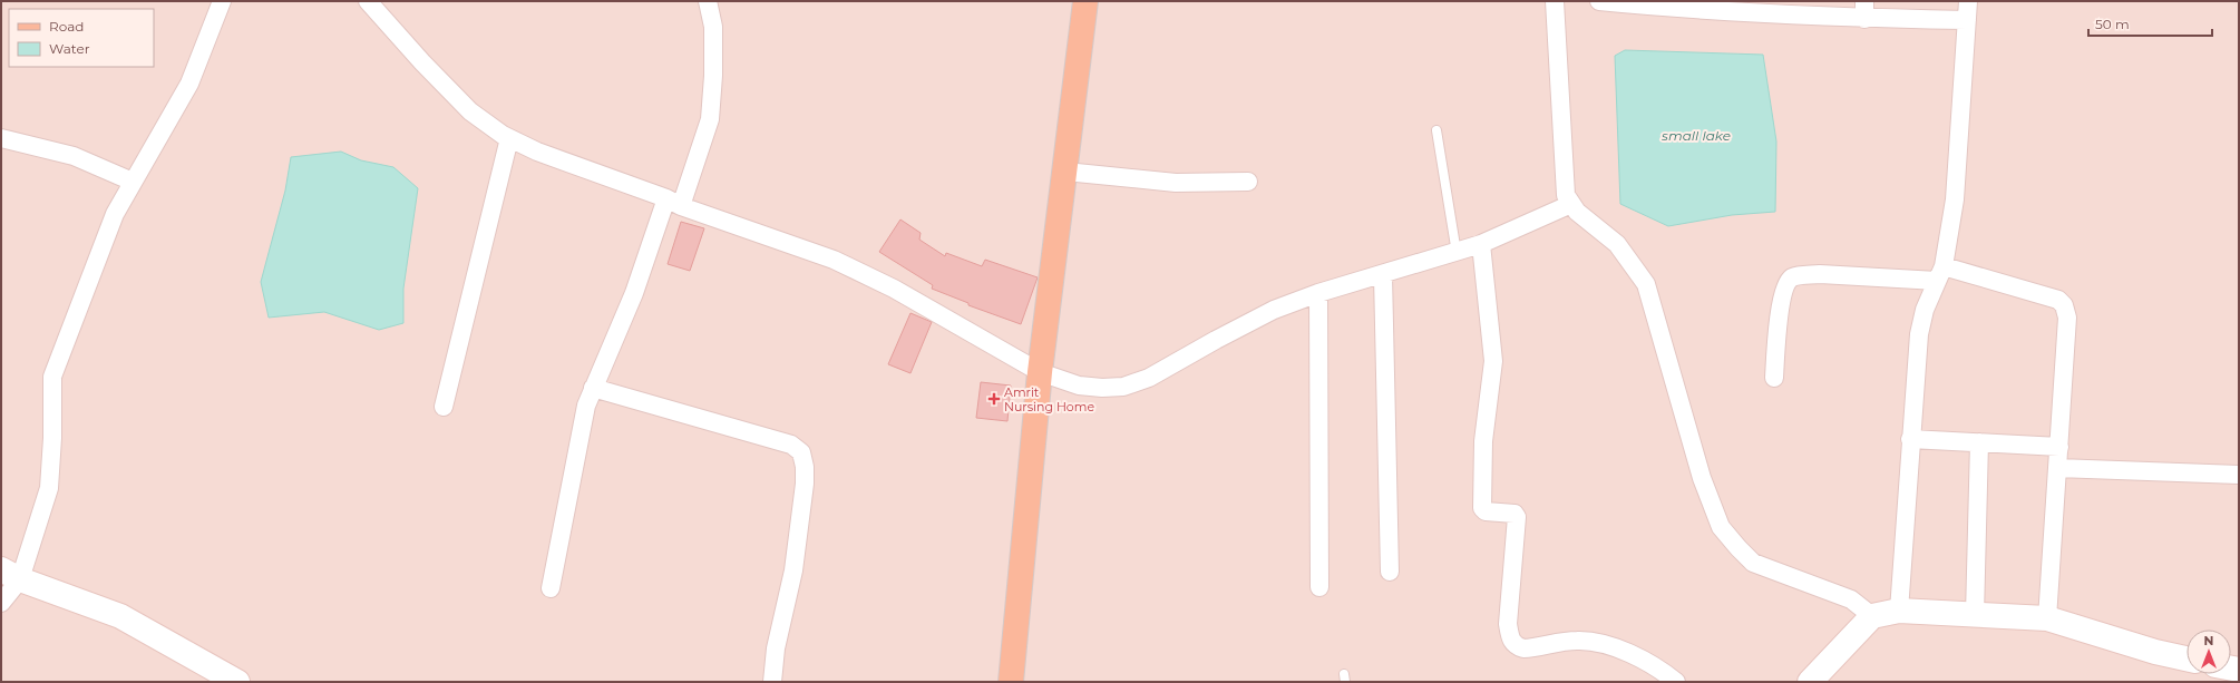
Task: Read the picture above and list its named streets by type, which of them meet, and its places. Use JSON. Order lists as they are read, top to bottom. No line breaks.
{"water":["small lake"],"places":{"health":["Amrit Nursing Home"]},"legend":["Road","Water"],"scale_bar":"50 m","north":"top"}
